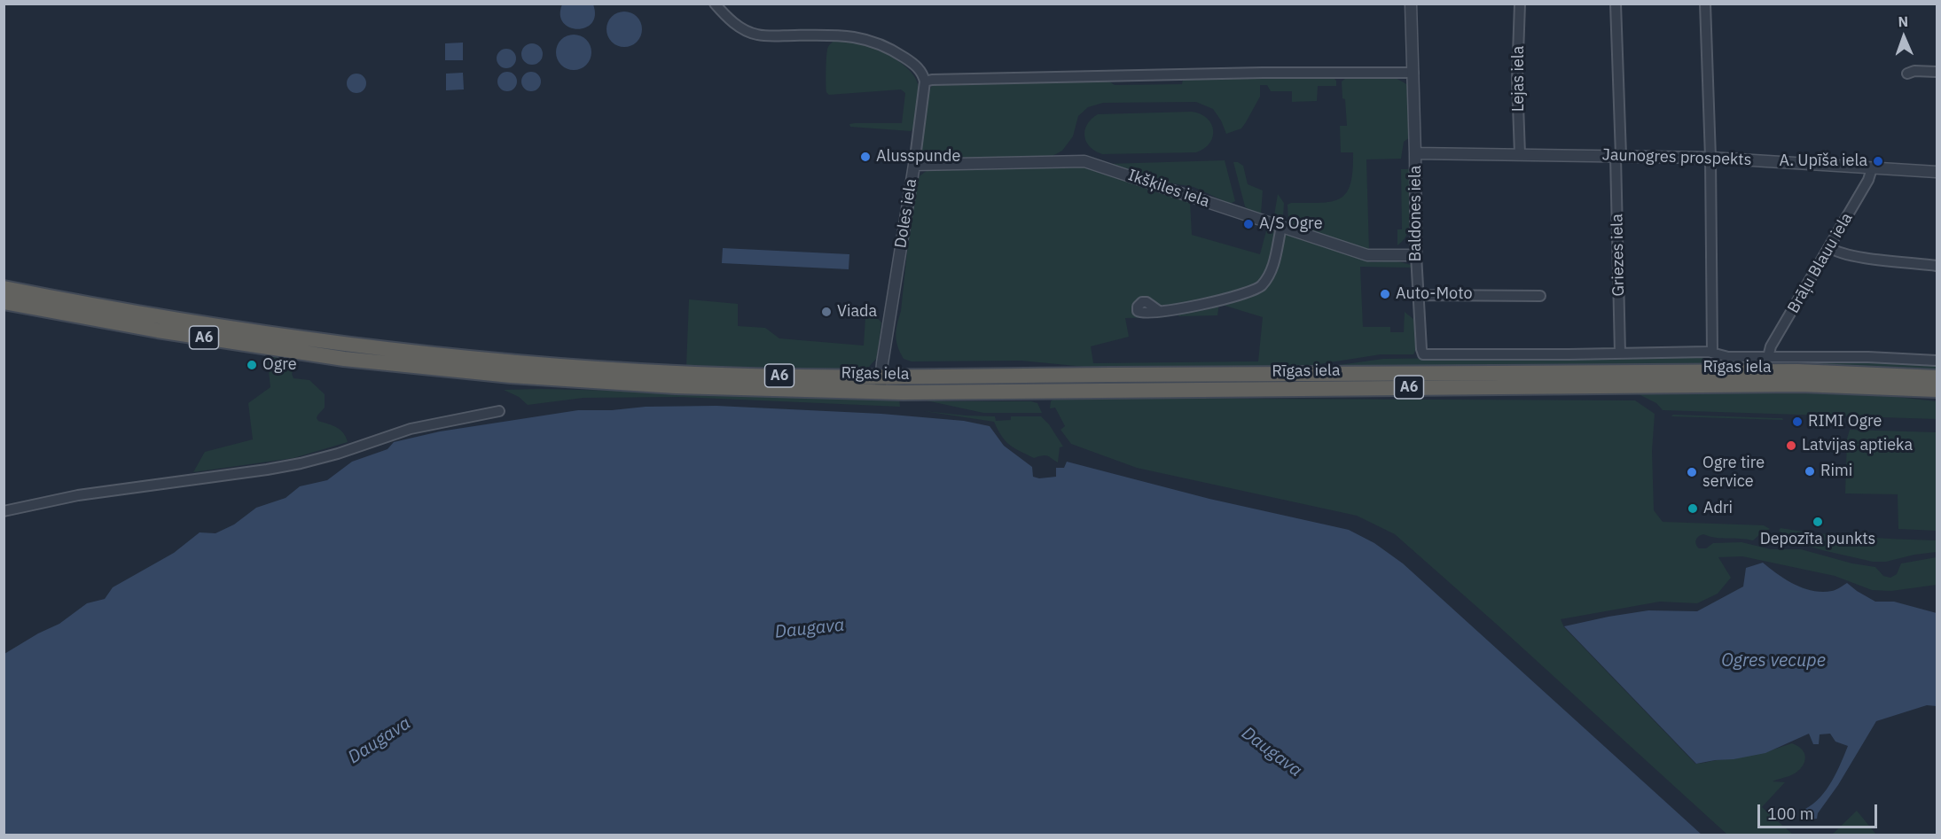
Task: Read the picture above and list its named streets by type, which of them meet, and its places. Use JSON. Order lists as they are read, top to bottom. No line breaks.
{"streets":{"highway":["A6","Rīgas iela"],"street":["Lejas iela","Jaunogres prospekts","Ikšķiles iela","Doles iela","Baldones iela","Griezes iela","Brāļu Blauu iela"]},"crossings":[["Lejas iela","Jaunogres prospekts"],["Jaunogres prospekts","Baldones iela"],["Jaunogres prospekts","Griezes iela"],["Jaunogres prospekts","Brāļu Blauu iela"],["Ikšķiles iela","Doles iela"],["Ikšķiles iela","Baldones iela"],["Doles iela","Rīgas iela"],["Baldones iela","Griezes iela"],["Baldones iela","Rīgas iela"],["Griezes iela","Rīgas iela"],["Brāļu Blauu iela","Rīgas iela"],["A6","Rīgas iela"]],"water":["Daugava","Ogres vecupe"],"places":["Alusspunde","A. Upīša iela","A/S Ogre","Auto-Moto","Viada","Ogre","RIMI Ogre","Latvijas aptieka","Rimi","Ogre tire service","Adri","Depozīta punkts"],"scale_bar":"100 m","north":"top"}
